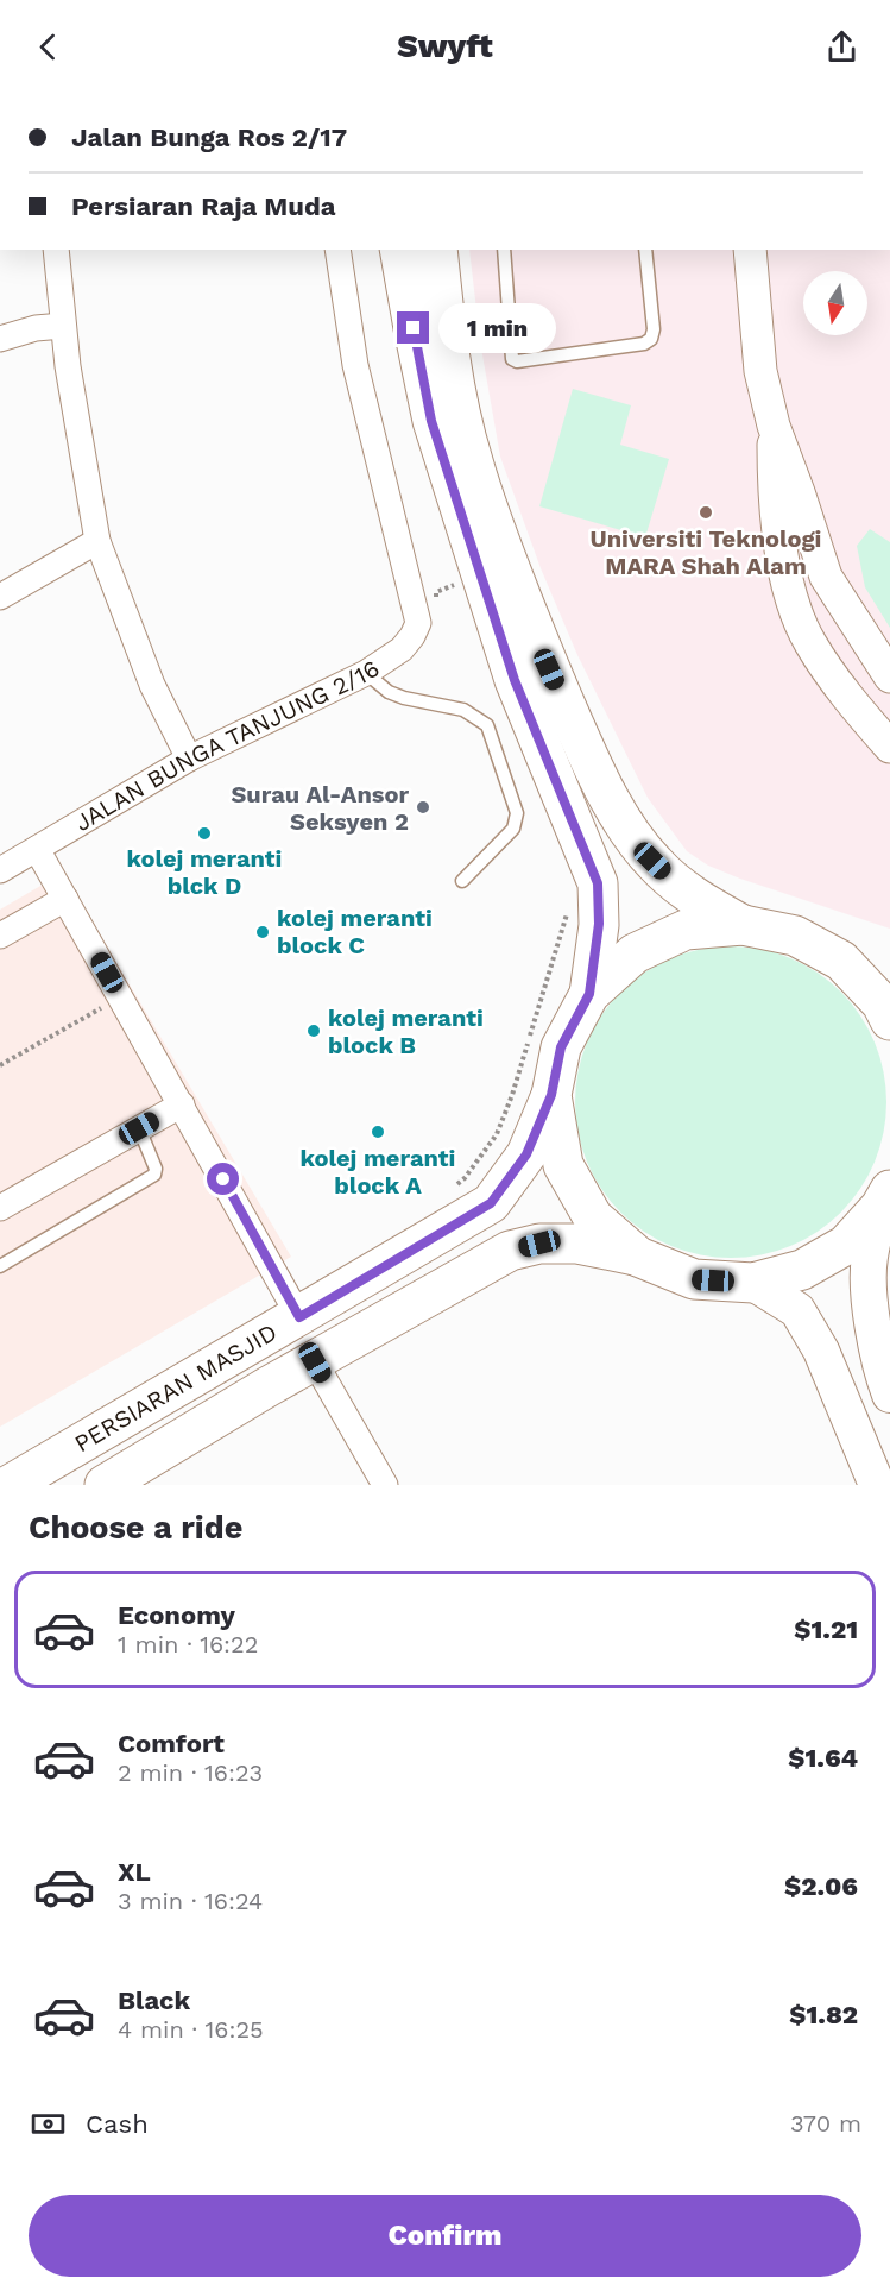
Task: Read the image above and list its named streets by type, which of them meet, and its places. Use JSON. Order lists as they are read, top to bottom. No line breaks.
{"streets":{"main road":["PERSIARAN MASJID"],"street":["JALAN BUNGA TANJUNG 2/16"]},"places":["Universiti Teknologi MARA Shah Alam","Surau Al-Ansor Seksyen 2","kolej meranti blck D","kolej meranti block C","kolej meranti block B","kolej meranti block A"],"north":"bottom","page":{"header":"Swyft","banner":["Jalan Bunga Ros 2/17","Persiaran Raja Muda"],"bubble":"1 min","heading":"Choose a ride","list":[{"name":"Economy","note":"1 min · 16:22","value":"$1.21"},{"name":"Comfort","note":"2 min · 16:23","value":"$1.64"},{"name":"XL","note":"3 min · 16:24","value":"$2.06"},{"name":"Black","note":"4 min · 16:25","value":"$1.82"}],"pay":["Cash","370 m"],"buttons":"Confirm"}}
